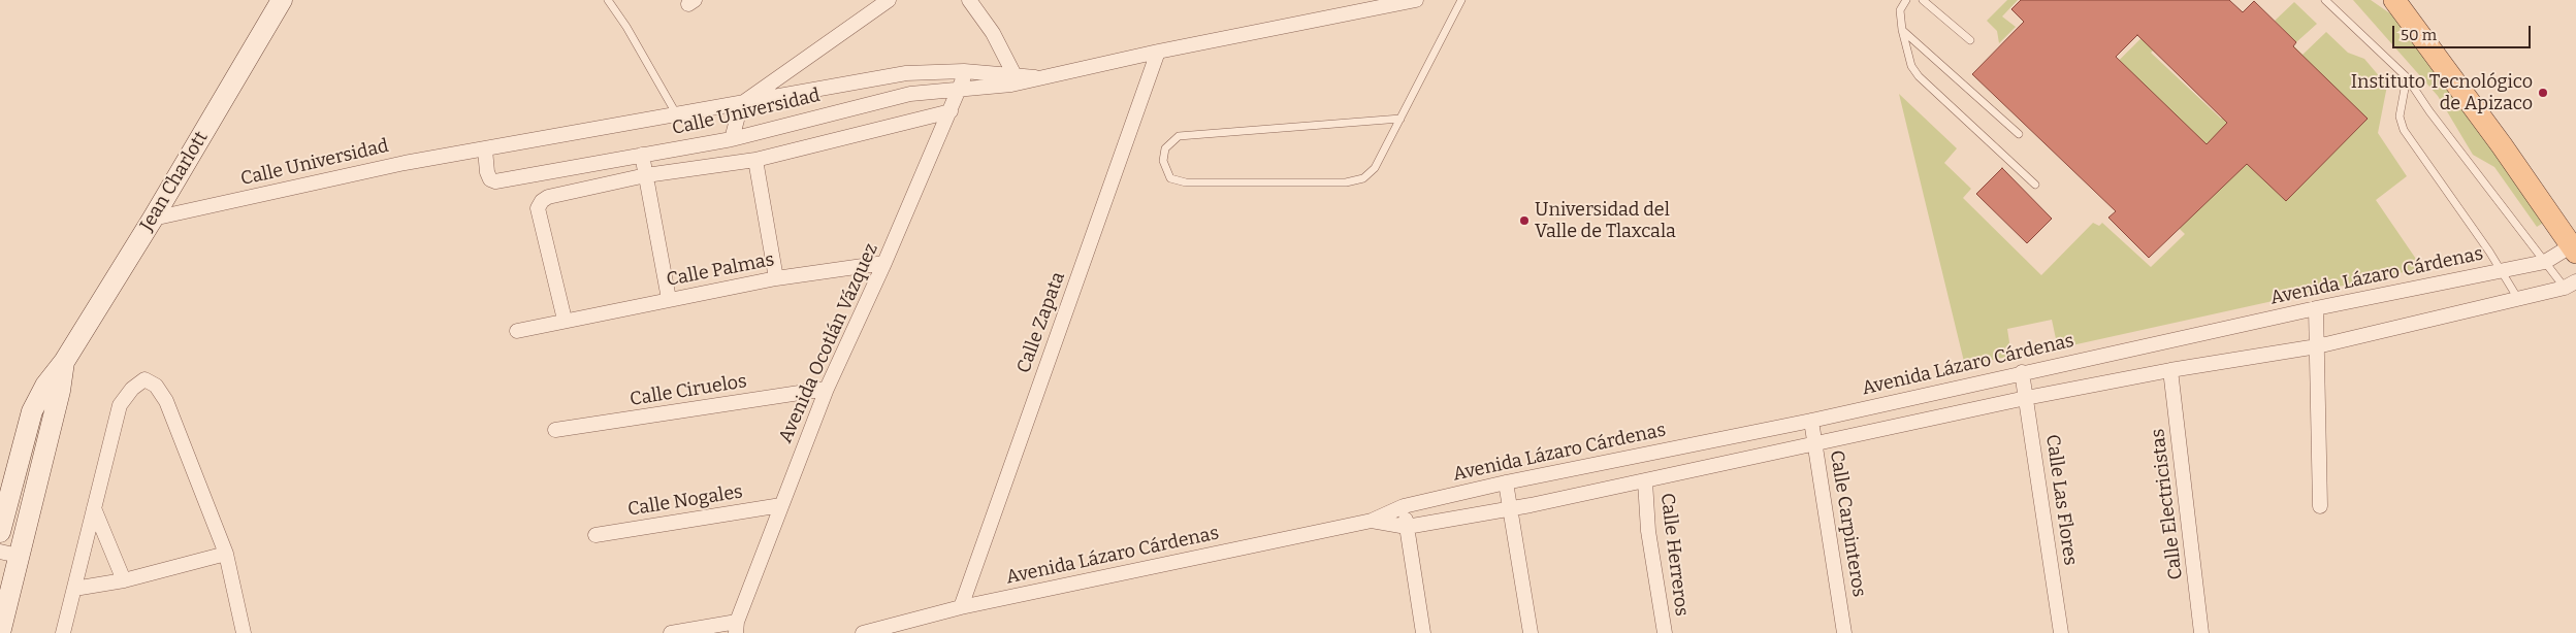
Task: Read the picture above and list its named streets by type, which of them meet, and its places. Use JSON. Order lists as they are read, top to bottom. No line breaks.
{"streets":{"street":["Calle Universidad","Jean Charlott","Calle Palmas","Avenida Lázaro Cárdenas","Calle Zapata","Avenida Ocotlán Vázquez","Calle Ciruelos","Calle Las Flores","Calle Nogales","Calle Electricistas","Calle Carpinteros","Calle Herreros"]},"crossings":[["Calle Universidad","Jean Charlott"],["Calle Universidad","Calle Zapata"],["Calle Universidad","Avenida Ocotlán Vázquez"],["Calle Palmas","Avenida Ocotlán Vázquez"],["Avenida Lázaro Cárdenas","Calle Zapata"],["Avenida Lázaro Cárdenas","Calle Las Flores"],["Avenida Lázaro Cárdenas","Calle Electricistas"],["Avenida Lázaro Cárdenas","Calle Carpinteros"],["Avenida Lázaro Cárdenas","Calle Herreros"],["Avenida Ocotlán Vázquez","Calle Ciruelos"],["Avenida Ocotlán Vázquez","Calle Nogales"]],"places":["Instituto Tecnológico de Apizaco","Universidad del Valle de Tlaxcala"],"scale_bar":"50 m"}
